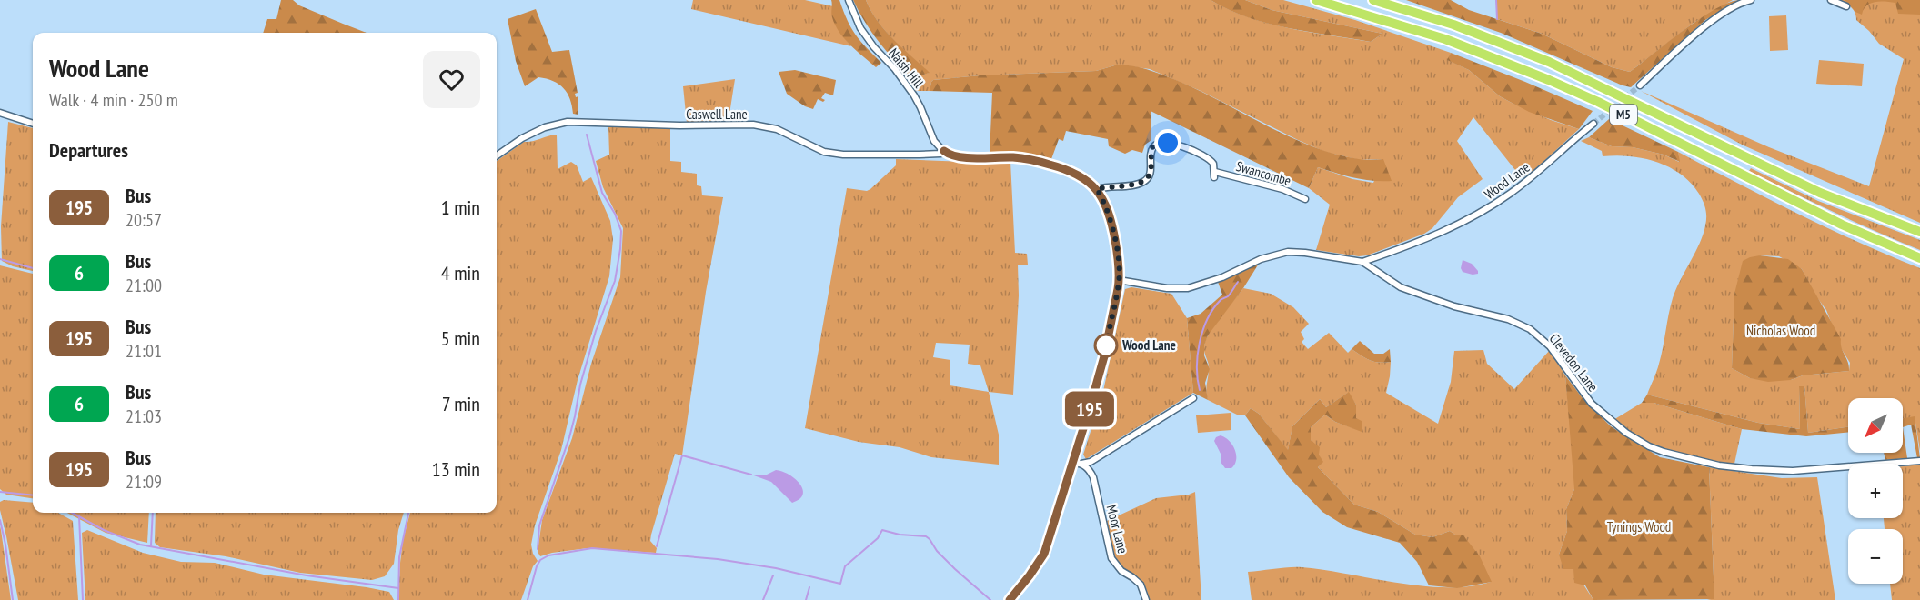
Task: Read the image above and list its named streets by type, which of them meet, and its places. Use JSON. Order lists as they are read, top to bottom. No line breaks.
{"streets":{"highway":["M5"],"street":["Naish Hill","Caswell Lane","Swancombe","Wood Lane","Clevedon Lane","Moor Lane"]},"crossings":[["Naish Hill","Caswell Lane"],["Caswell Lane","Swancombe"],["Wood Lane","Clevedon Lane"]],"parks":["Nicholas Wood","Tynings Wood"],"places":["Wood Lane"],"lines":["bus line 195"],"north":"bottom left","page":{"on_map":"195","heading":[["Wood Lane","Walk · 4 min · 250 m"],"Departures"],"list":[{"mark":"195","name":"Bus","note":"20:57","value":"1 min"},{"mark":"6","name":"Bus","note":"21:00","value":"4 min"},{"mark":"195","name":"Bus","note":"21:01","value":"5 min"},{"mark":"6","name":"Bus","note":"21:03","value":"7 min"},{"mark":"195","name":"Bus","note":"21:09","value":"13 min"}],"map_buttons":["+","−"]}}
